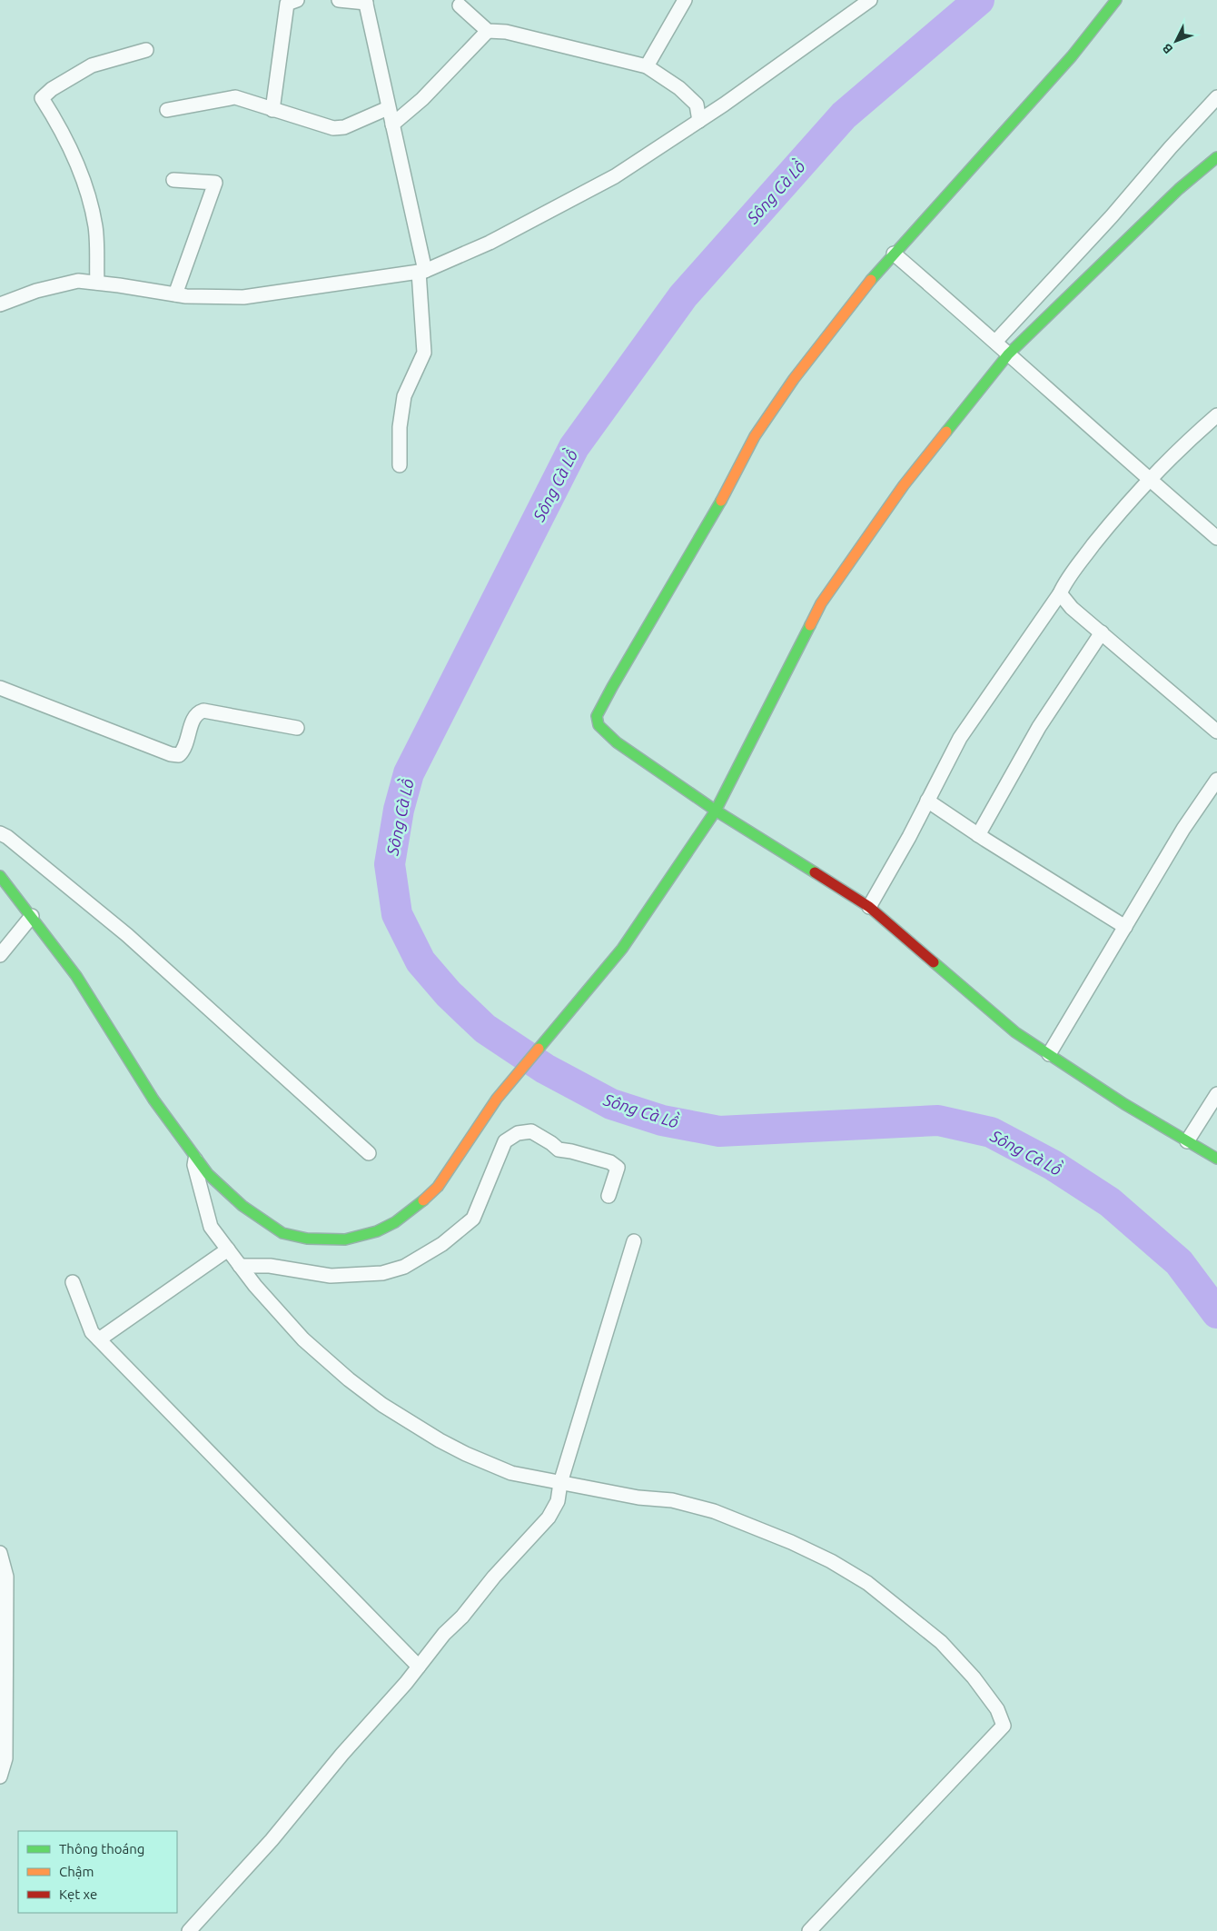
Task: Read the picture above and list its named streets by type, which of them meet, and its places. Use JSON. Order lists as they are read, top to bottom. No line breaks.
{"water":["Sông Cà Lồ"],"legend":["Thông thoáng","Chậm","Kẹt xe"],"north":"bottom left"}
